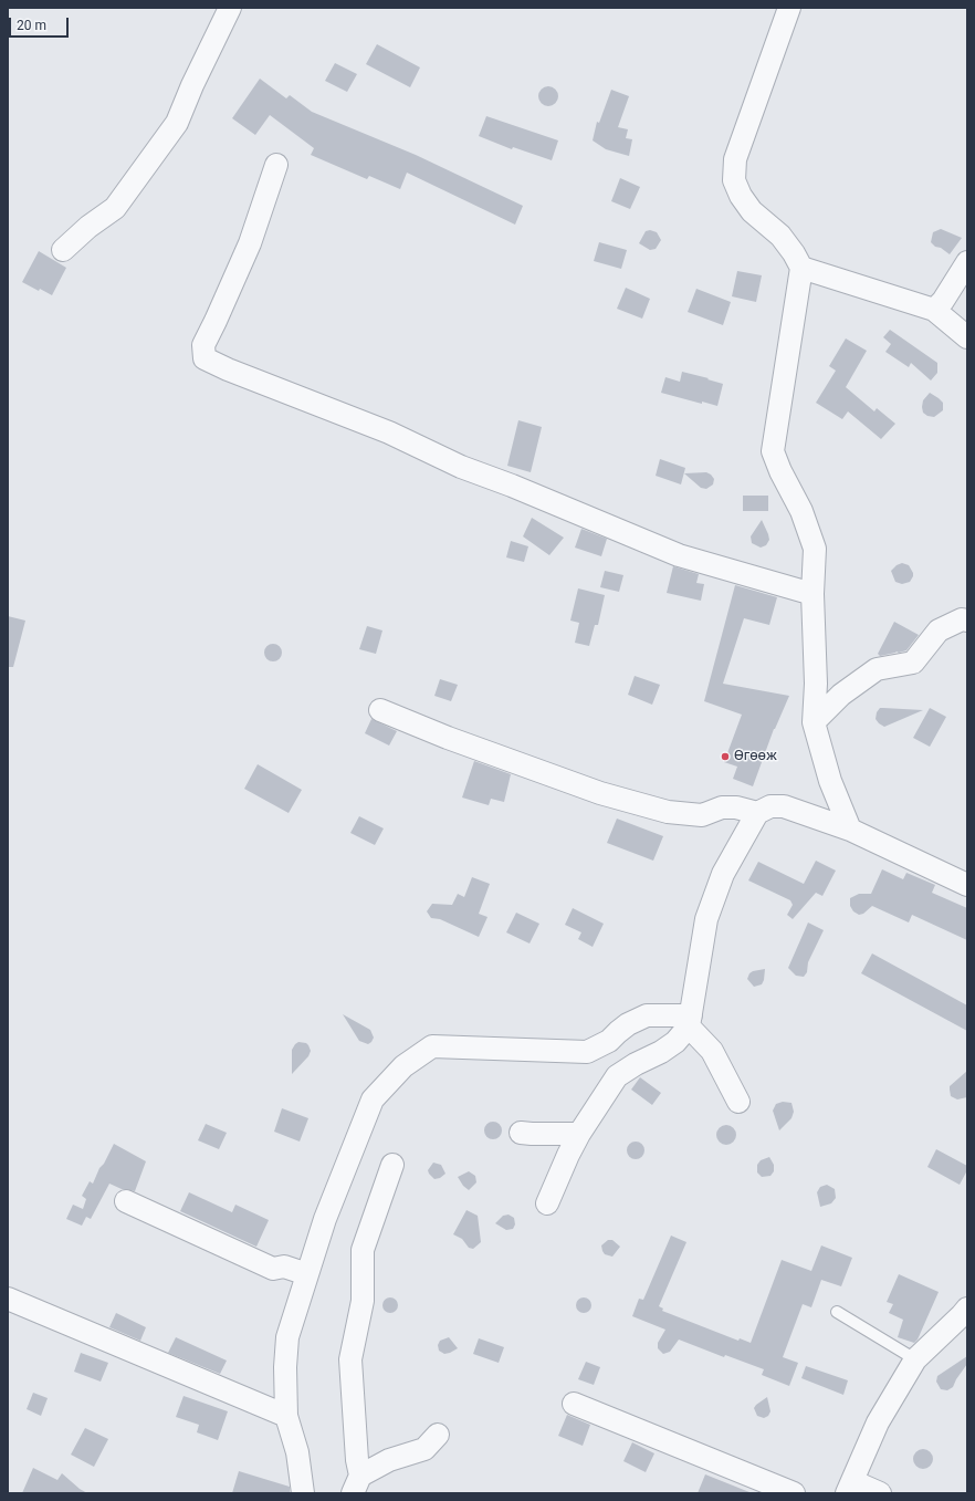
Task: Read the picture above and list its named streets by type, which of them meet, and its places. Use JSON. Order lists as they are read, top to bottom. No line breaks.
{"places":["Өгөөж"],"scale_bar":"20 m"}
